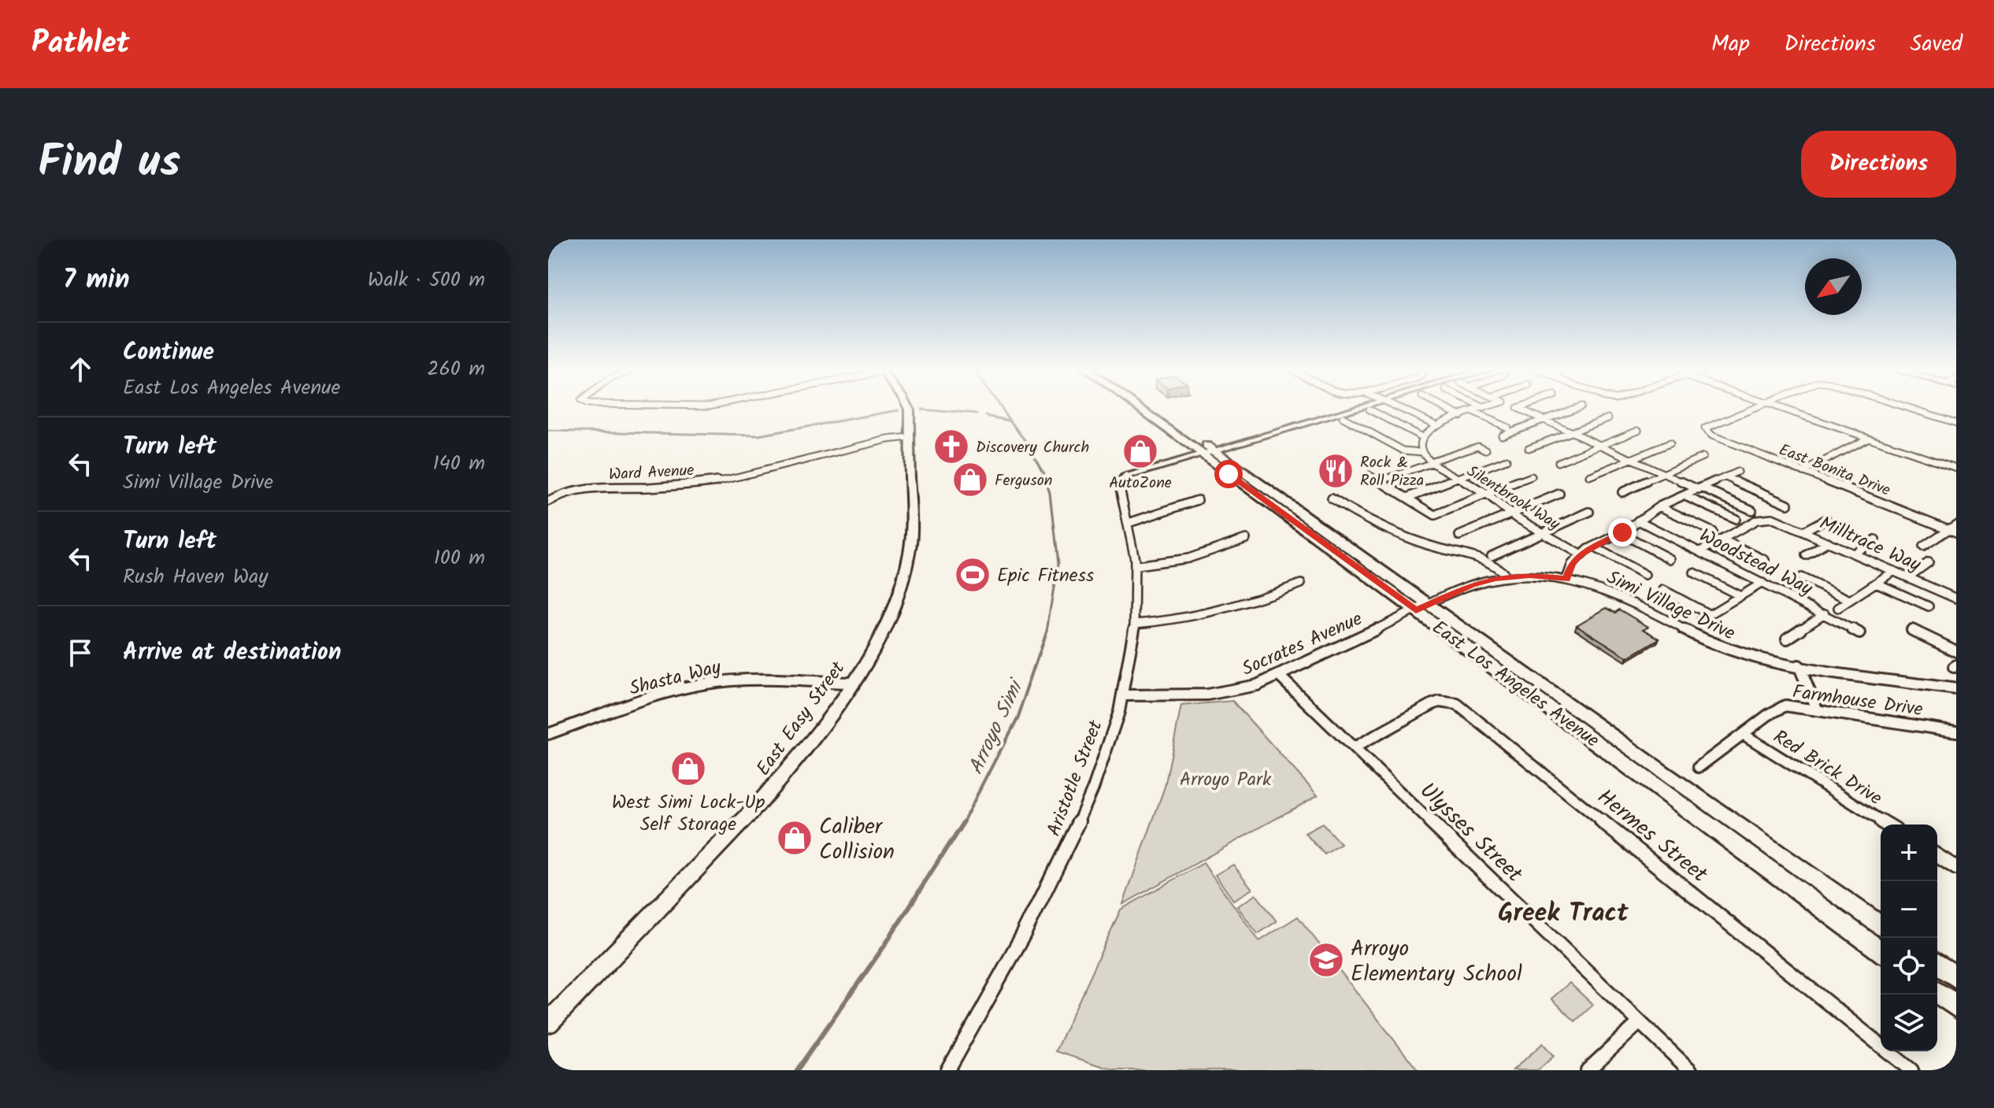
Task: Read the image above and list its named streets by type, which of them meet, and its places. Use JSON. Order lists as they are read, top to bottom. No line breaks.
{"streets":{"main road":["East Los Angeles Avenue"],"street":["East Bonita Drive","Ward Avenue","Silentbrook Way","Milltrace Way","Woodstead Way","Simi Village Drive","Socrates Avenue","Shasta Way","Farmhouse Drive","East Easy Street","Red Brick Drive","Aristotle Street","Ulysses Street","Hermes Street"]},"crossings":[["Ward Avenue","East Easy Street"],["Simi Village Drive","Socrates Avenue"],["Simi Village Drive","East Los Angeles Avenue"],["Socrates Avenue","East Los Angeles Avenue"],["Socrates Avenue","Aristotle Street"],["Socrates Avenue","Ulysses Street"],["Shasta Way","East Easy Street"],["Farmhouse Drive","Red Brick Drive"],["Ulysses Street","Hermes Street"]],"districts":["Greek Tract"],"water":["Arroyo Simi"],"parks":["Arroyo Park"],"places":{"church":["Discovery Church"],"shop":["AutoZone","Ferguson","West Simi Lock-Up Self Storage","Caliber Collision"],"restaurant":["Rock & Roll Pizza"],"sports":["Epic Fitness"],"school or university":["Arroyo Elementary School"]},"north":"bottom left","page":{"header":"Pathlet","nav":["Map","Directions","Saved"],"title":"Find us","buttons":"Directions","heading":["7 min","Walk · 500 m"],"list":[["Continue","East Los Angeles Avenue","260 m"],["Turn left","Simi Village Drive","140 m"],["Turn left","Rush Haven Way","100 m"],"Arrive at destination"],"map_buttons":["+","−"]}}
